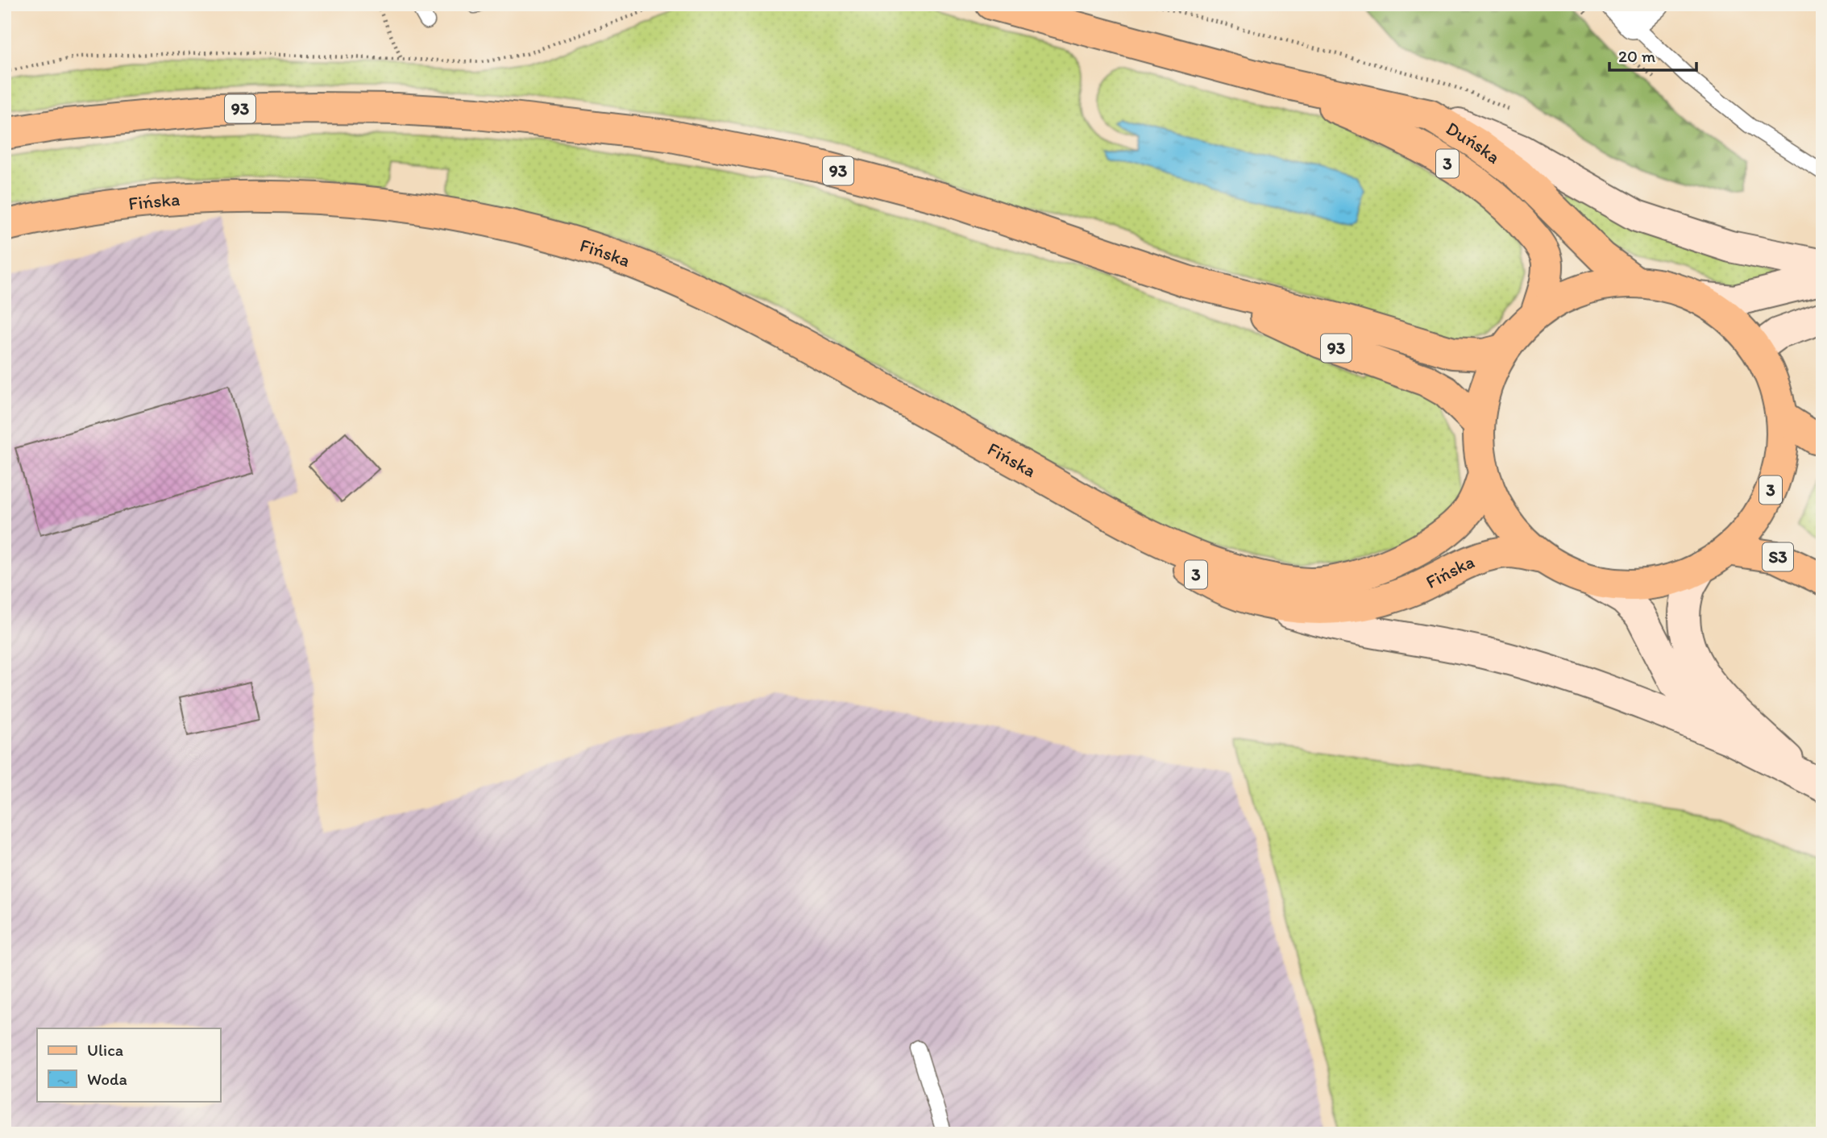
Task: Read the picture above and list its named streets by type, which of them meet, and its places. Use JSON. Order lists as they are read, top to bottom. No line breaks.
{"streets":{"main road":["93","Duńska","3","Fińska","S3"]},"crossings":[["93","3"],["Duńska","3"],["3","Fińska"],["3","S3"]],"legend":["Ulica","Woda"],"scale_bar":"20 m"}
